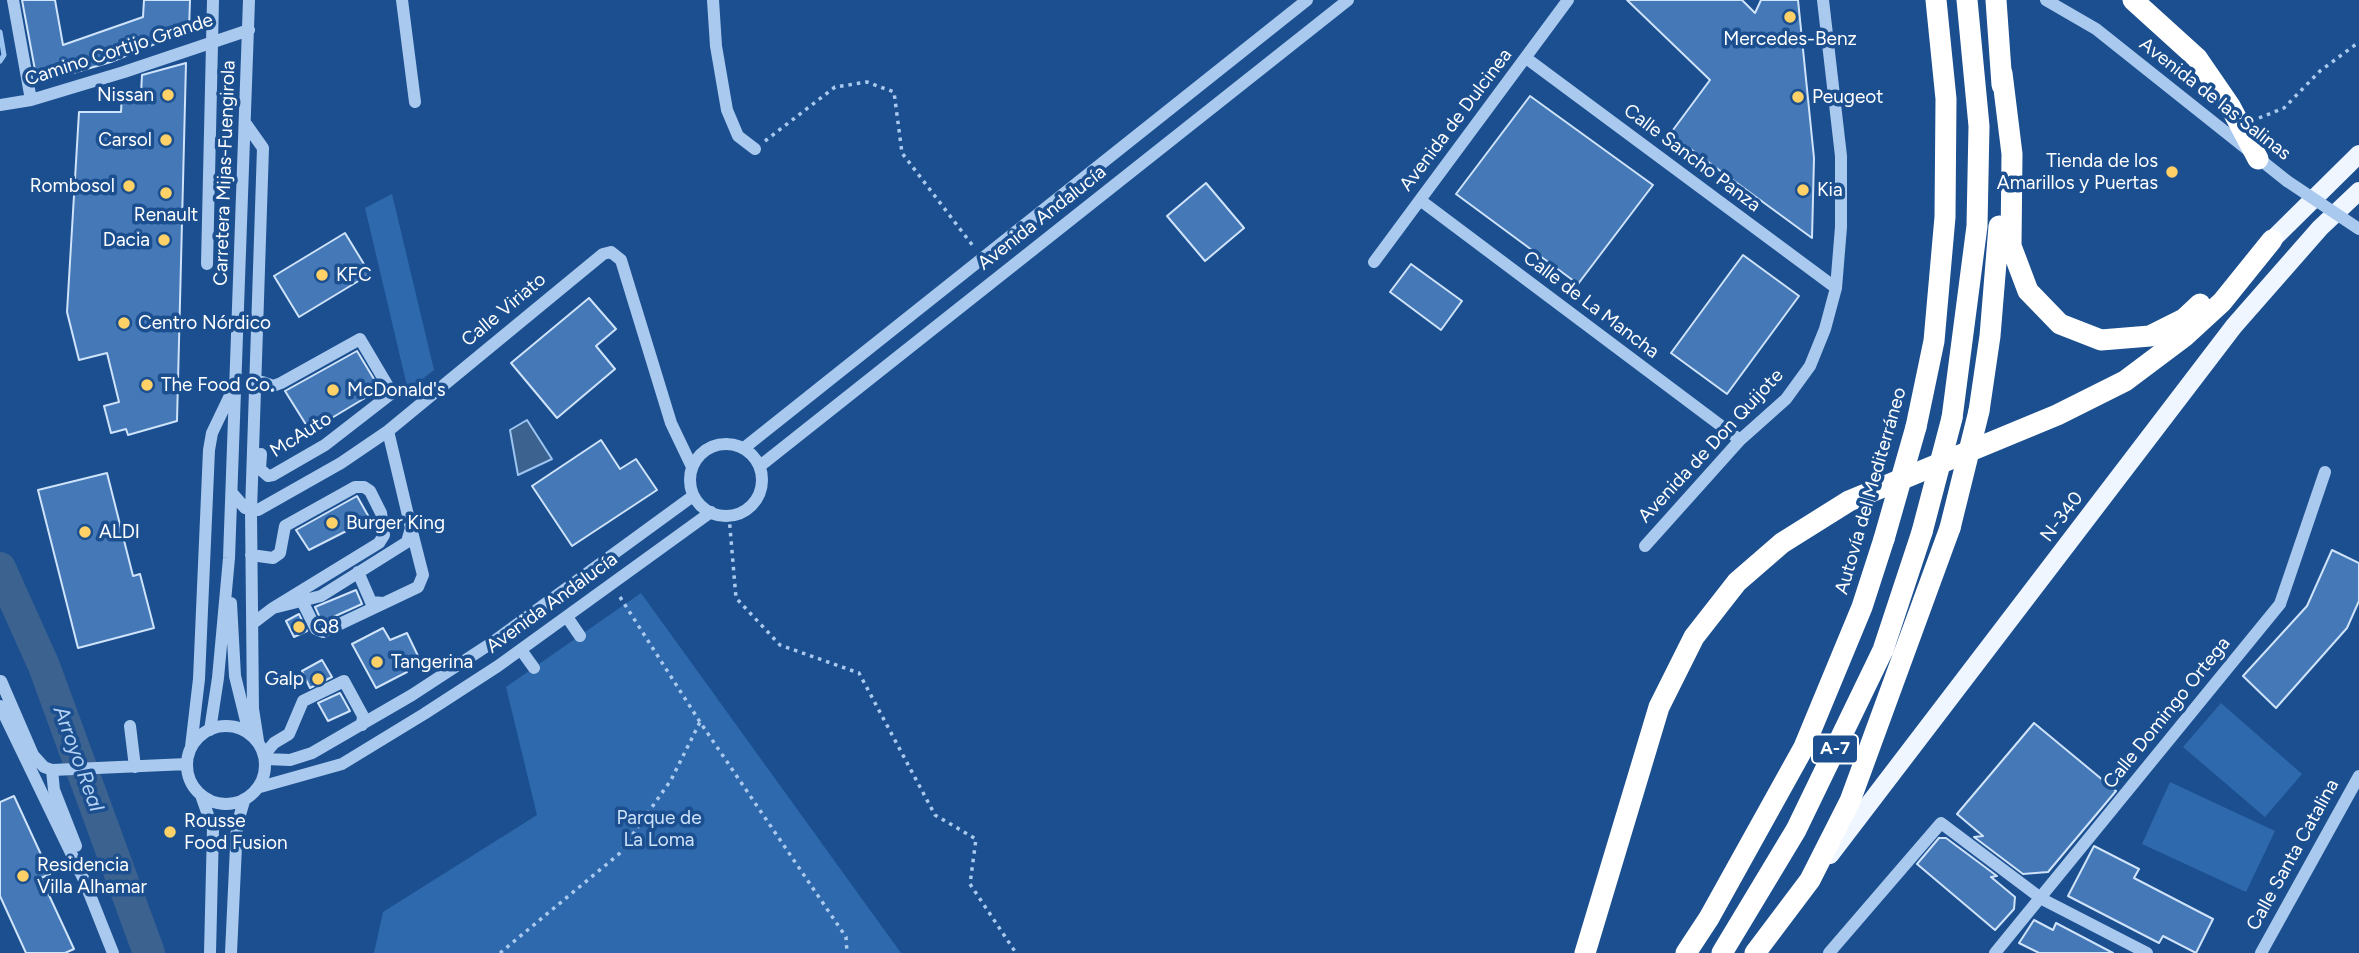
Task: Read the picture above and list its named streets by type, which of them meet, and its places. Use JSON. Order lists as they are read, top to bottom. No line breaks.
{"streets":{"highway":["Autovía del Mediterráneo","A-7"],"main road":["N-340"],"street":["Camino Cortijo Grande","Avenida de las Salinas","Avenida de Dulcinea","Calle Sancho Panza","Carretera Mijas-Fuengirola","Avenida Andalucía","Calle de La Mancha","Calle Viriato","McAuto","Avenida de Don Quijote","Calle Domingo Ortega","Calle Santa Catalina"]},"crossings":[["Camino Cortijo Grande","Carretera Mijas-Fuengirola"],["Avenida de Dulcinea","Calle Sancho Panza"],["Avenida de Dulcinea","Calle de La Mancha"],["Calle Sancho Panza","Avenida de Don Quijote"],["Carretera Mijas-Fuengirola","Avenida Andalucía"],["Avenida Andalucía","Calle Viriato"],["Calle de La Mancha","Avenida de Don Quijote"]],"water":["Arroyo Real"],"parks":["Parque de La Loma"],"places":["Mercedes-Benz","Nissan","Peugeot","Carsol","Tienda de los Amarillos y Puertas","Rombosol","Kia","Renault","Dacia","KFC","Centro Nórdico","The Food Co.","McDonald's","Burger King","ALDI","Q8","Tangerina","Galp","Rousse Food Fusion","Residencia Villa Alhamar"]}
